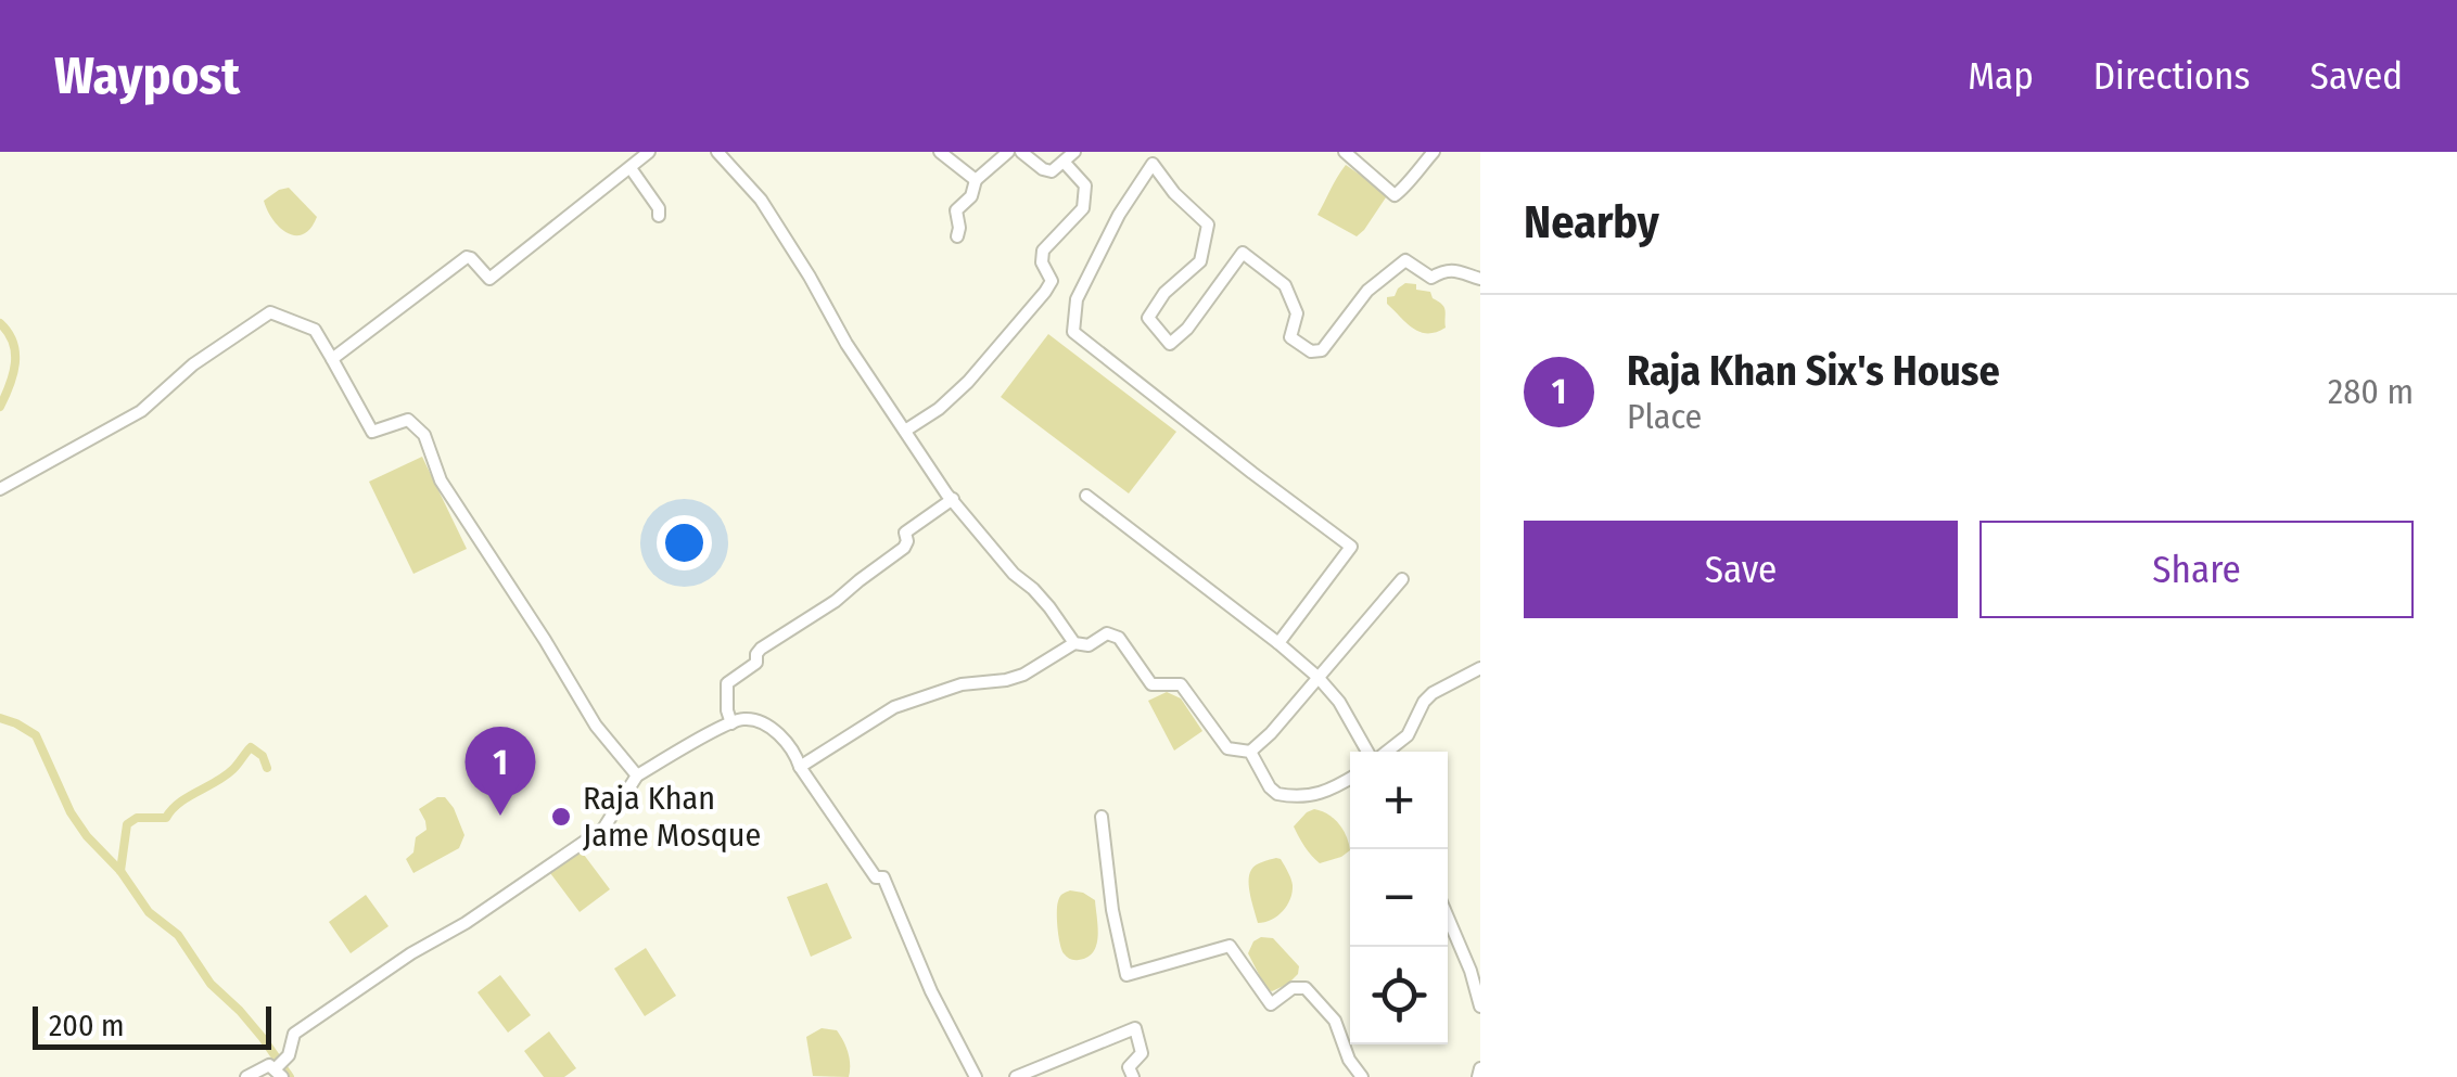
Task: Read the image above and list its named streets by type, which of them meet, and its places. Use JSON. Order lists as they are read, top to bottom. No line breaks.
{"places":["Raja Khan Jame Mosque"],"scale_bar":"200 m","page":{"header":"Waypost","nav":["Map","Directions","Saved"],"heading":"Nearby","list":[{"mark":"1","name":"Raja Khan Six's House","note":"Place","value":"280 m"}],"buttons":["Save","Share"],"pins":"1","map_buttons":["+","−"],"scale":"200 m"}}
